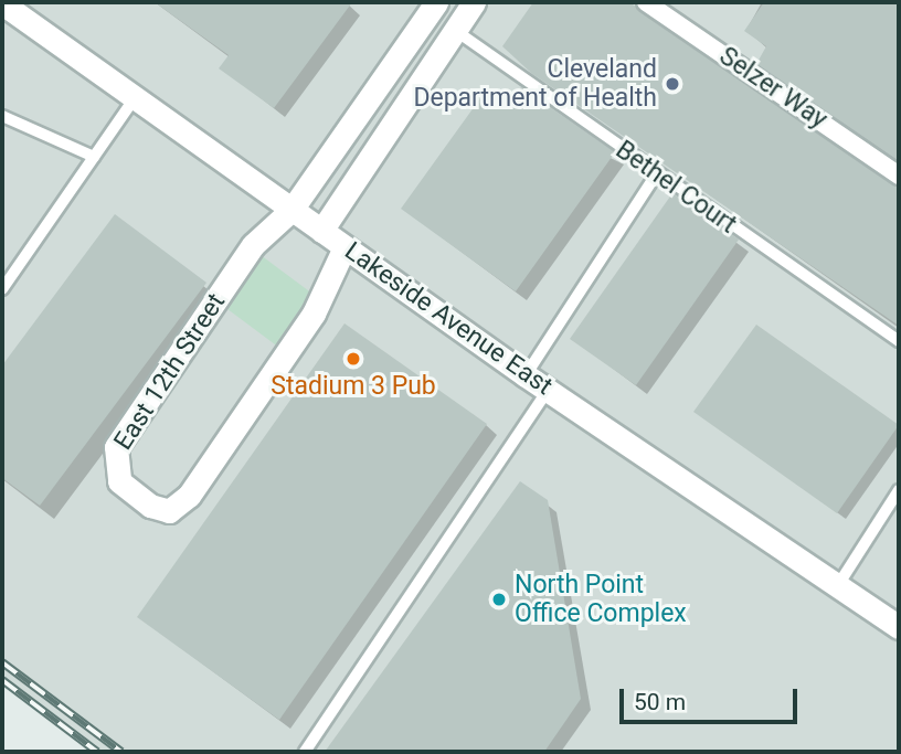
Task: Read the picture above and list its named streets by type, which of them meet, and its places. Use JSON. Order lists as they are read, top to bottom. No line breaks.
{"streets":{"street":["Selzer Way","Lakeside Avenue East","East 12th Street"],"lane":["Bethel Court"]},"crossings":[["Lakeside Avenue East","East 12th Street"]],"places":["Cleveland Department of Health","Stadium 3 Pub","North Point Office Complex"],"scale_bar":"50 m"}
